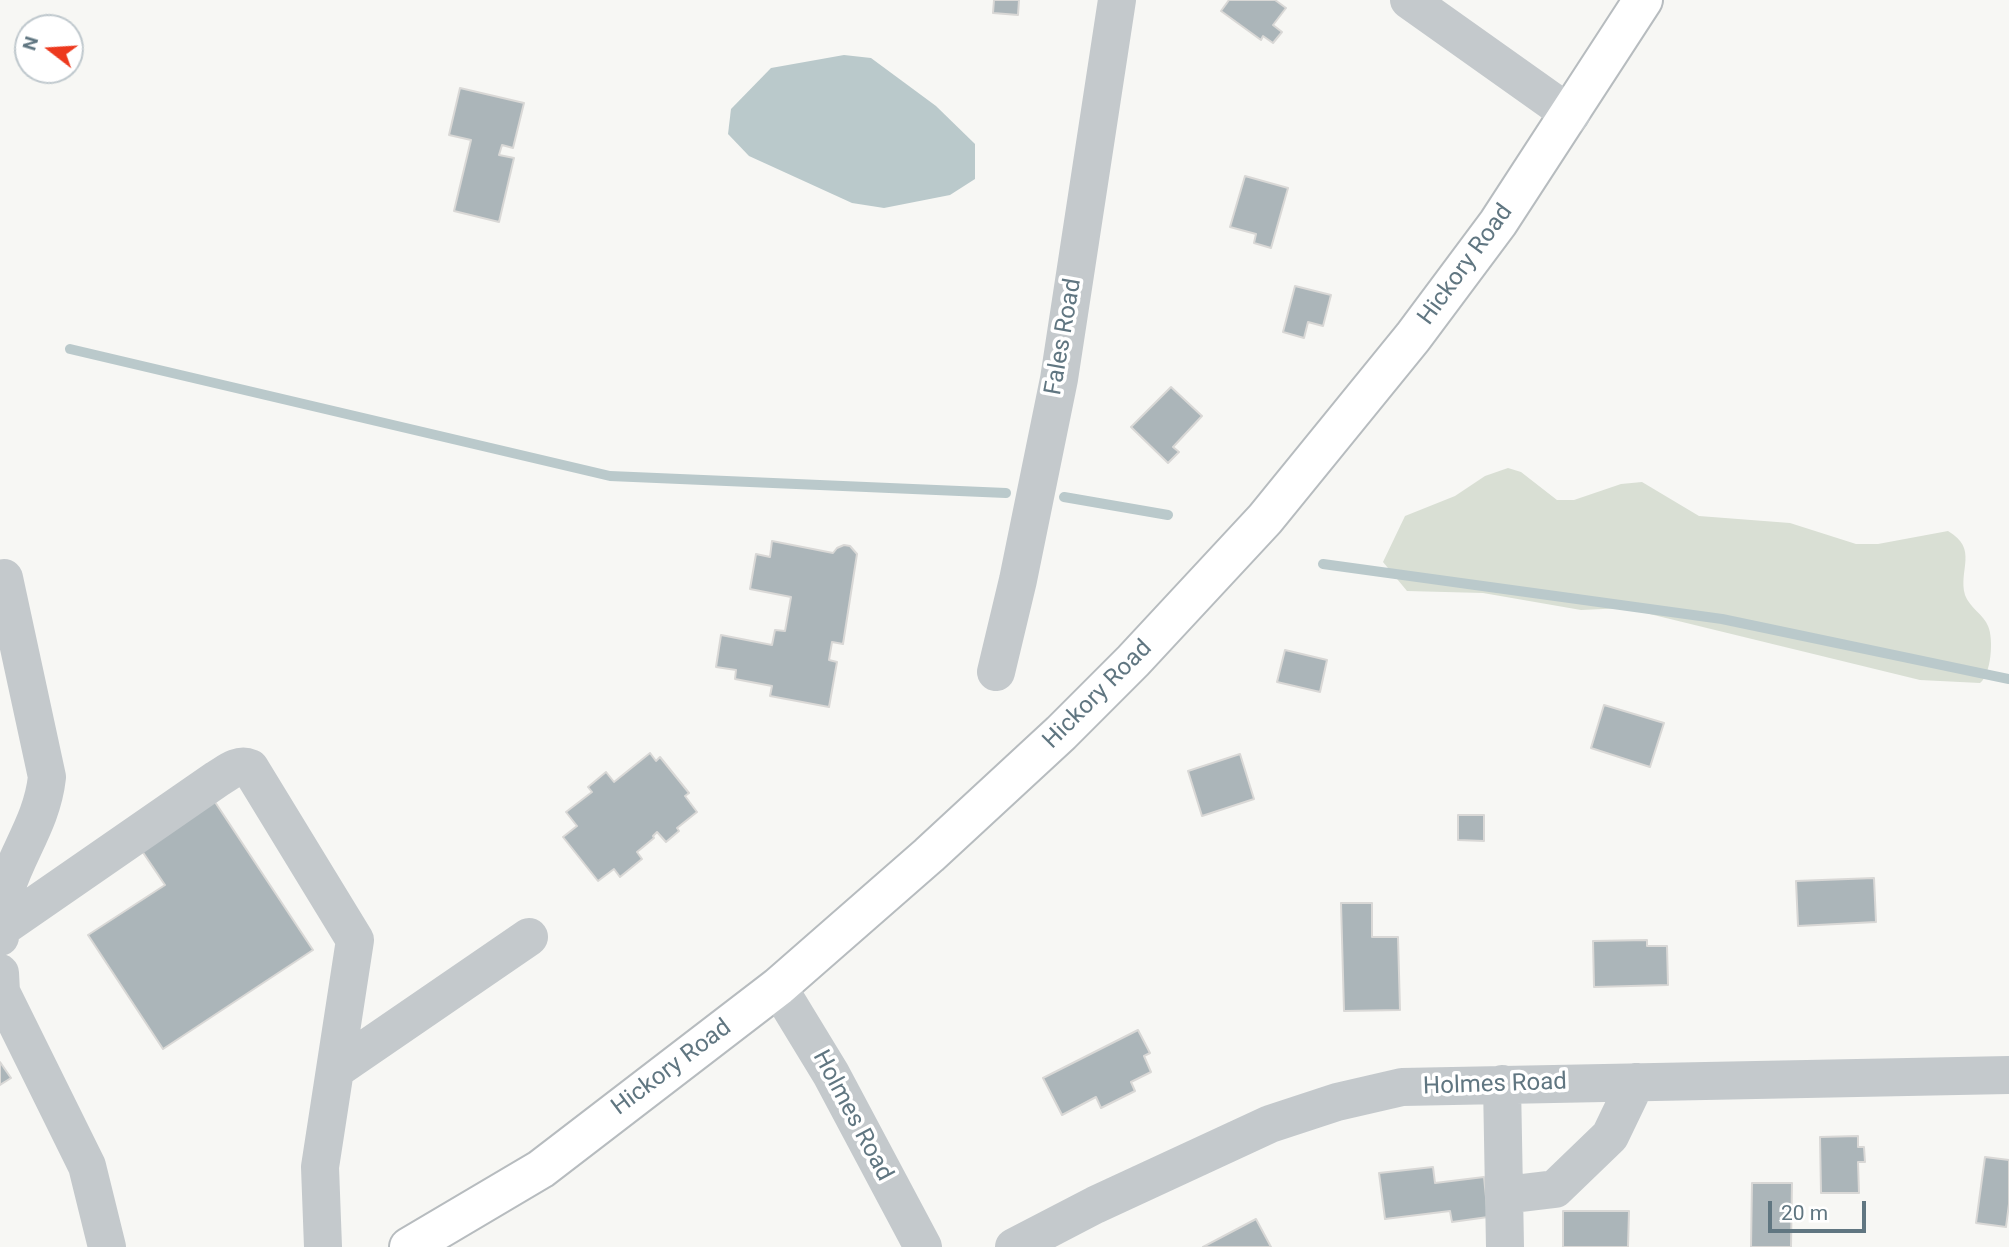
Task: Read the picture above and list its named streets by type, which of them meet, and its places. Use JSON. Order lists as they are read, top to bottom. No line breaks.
{"streets":{"main road":["Hickory Road"],"street":["Fales Road","Holmes Road"]},"crossings":[["Hickory Road","Holmes Road"]],"scale_bar":"20 m","north":"left"}
